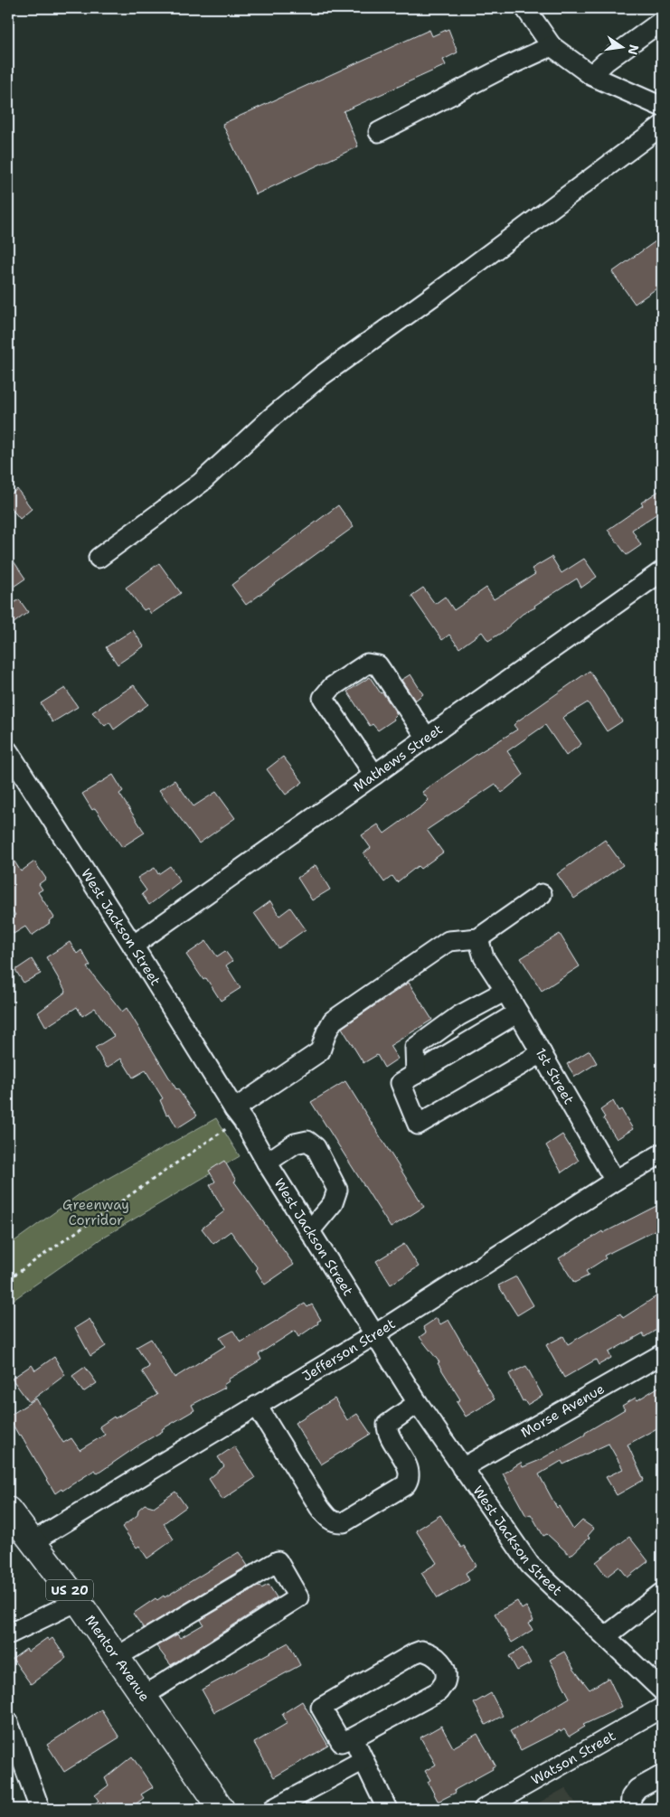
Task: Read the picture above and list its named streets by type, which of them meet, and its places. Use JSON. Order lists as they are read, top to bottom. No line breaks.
{"streets":{"main road":["US 20","Mentor Avenue"],"street":["Mathews Street","West Jackson Street","1st Street","Jefferson Street","Morse Avenue","Watson Street"]},"crossings":[["Mathews Street","West Jackson Street"],["West Jackson Street","Jefferson Street"],["West Jackson Street","Morse Avenue"],["1st Street","Jefferson Street"],["Jefferson Street","Mentor Avenue"]],"parks":["Greenway Corridor"],"north":"right"}
